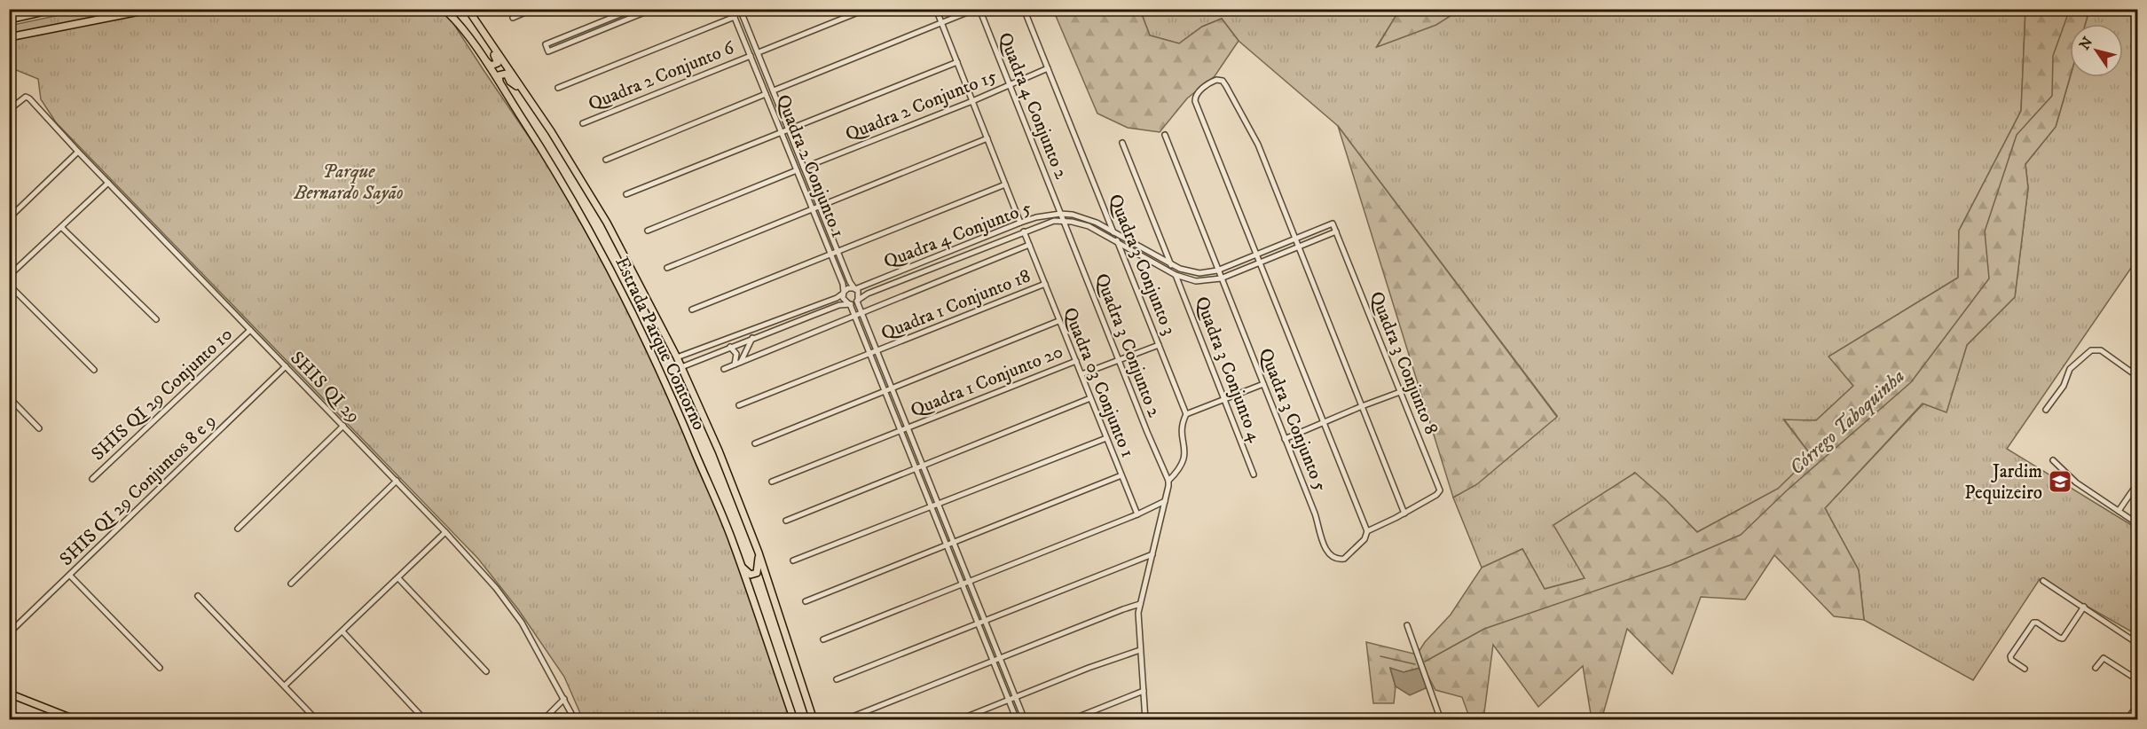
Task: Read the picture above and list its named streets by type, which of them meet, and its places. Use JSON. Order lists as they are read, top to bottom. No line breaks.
{"streets":{"main road":["Estrada Parque Contorno"],"street":["Quadra 2 Conjunto 6","Quadra 2 Conjunto 15","Quadra 4 Conjunto 2","Quadra 2 Conjunto 1","Quadra 4 Conjunto 5","Quadra 3 Conjunto 3","Quadra 1 Conjunto 18","Quadra 3 Conjunto 2","Quadra 3 Conjunto 8","Quadra 3 Conjunto 4","Quadra 1 Conjunto 20","Quadra 03 Conjunto 1","SHIS QI 29","SHIS QI 29 Conjunto 10","Quadra 3 Conjunto 5","SHIS QI 29 Conjuntos 8 e 9"]},"crossings":[["Quadra 2 Conjunto 6","Quadra 2 Conjunto 1"],["Quadra 2 Conjunto 15","Quadra 4 Conjunto 2"],["Quadra 2 Conjunto 15","Quadra 3 Conjunto 3"],["Quadra 4 Conjunto 2","Quadra 4 Conjunto 5"],["Quadra 4 Conjunto 2","Quadra 3 Conjunto 2"],["Quadra 4 Conjunto 5","Quadra 3 Conjunto 3"],["Quadra 4 Conjunto 5","Quadra 3 Conjunto 8"],["Quadra 4 Conjunto 5","Quadra 3 Conjunto 4"],["Quadra 4 Conjunto 5","Quadra 3 Conjunto 5"],["Quadra 1 Conjunto 18","Quadra 03 Conjunto 1"],["Quadra 1 Conjunto 20","Quadra 03 Conjunto 1"],["SHIS QI 29","SHIS QI 29 Conjunto 10"],["SHIS QI 29","SHIS QI 29 Conjuntos 8 e 9"]],"water":["Córrego Taboquinha"],"parks":["Parque Bernardo Sayão"],"places":{"school or university":["Jardim Pequizeiro"]},"north":"top left"}
